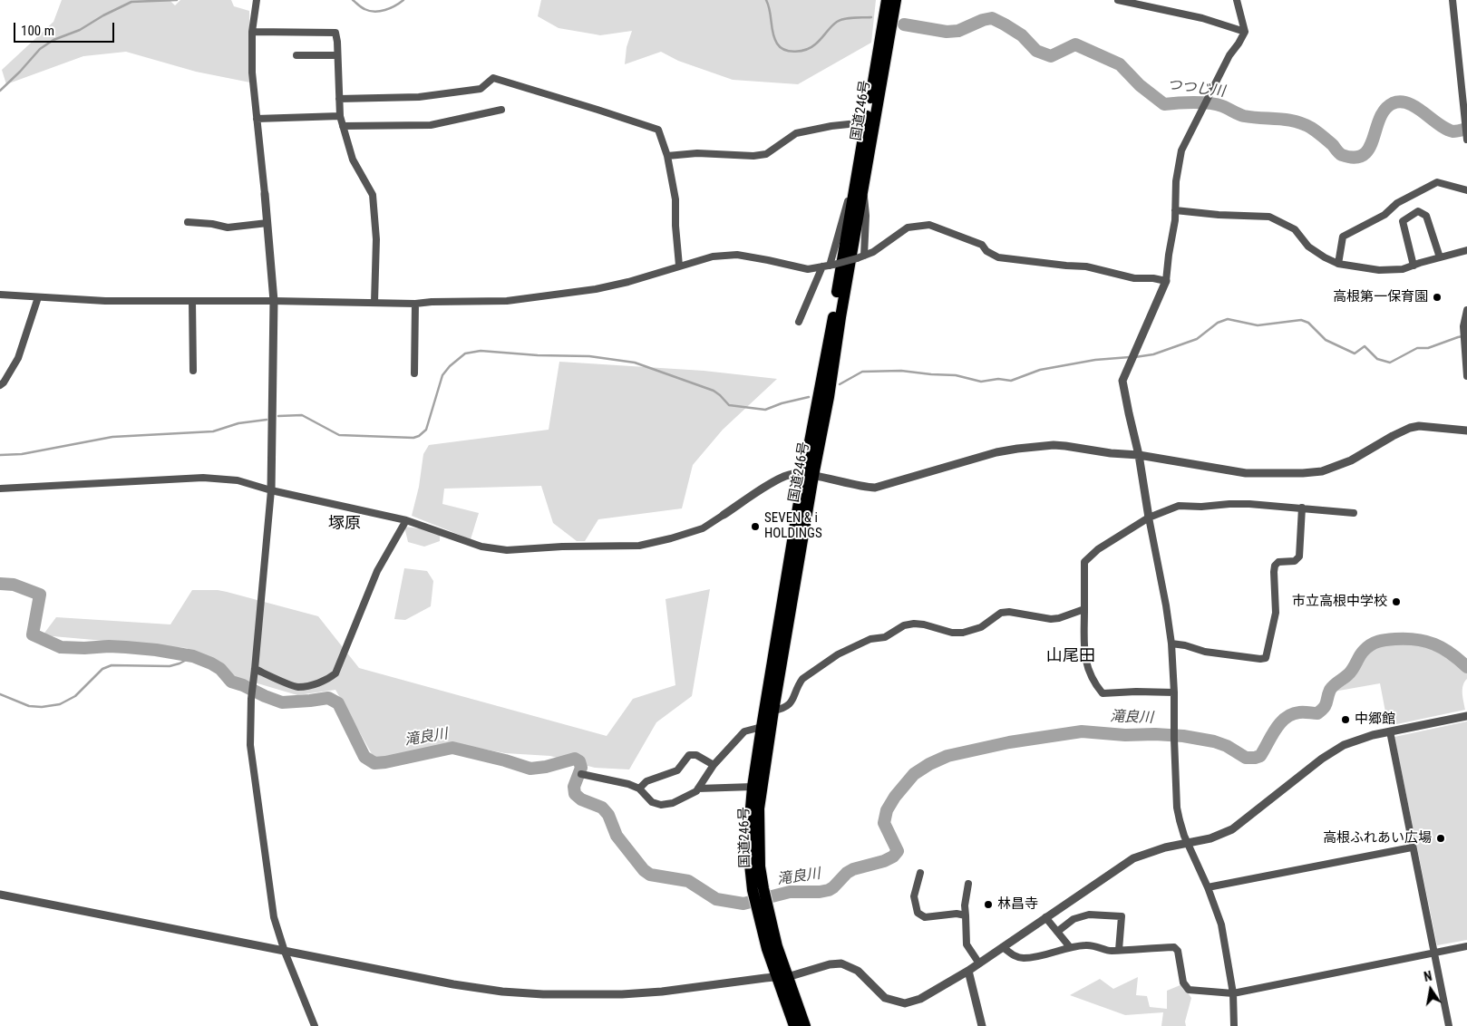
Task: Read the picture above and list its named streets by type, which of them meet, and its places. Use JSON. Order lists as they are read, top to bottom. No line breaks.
{"streets":{"highway":["国道246号"]},"districts":["塚原","山尾田"],"water":["つつじ川","滝良川"],"places":["高根第一保育園","SEVEN & i HOLDINGS","市立高根中学校","中郷館","高根ふれあい広場","林昌寺"],"scale_bar":"100 m","north":"top"}
